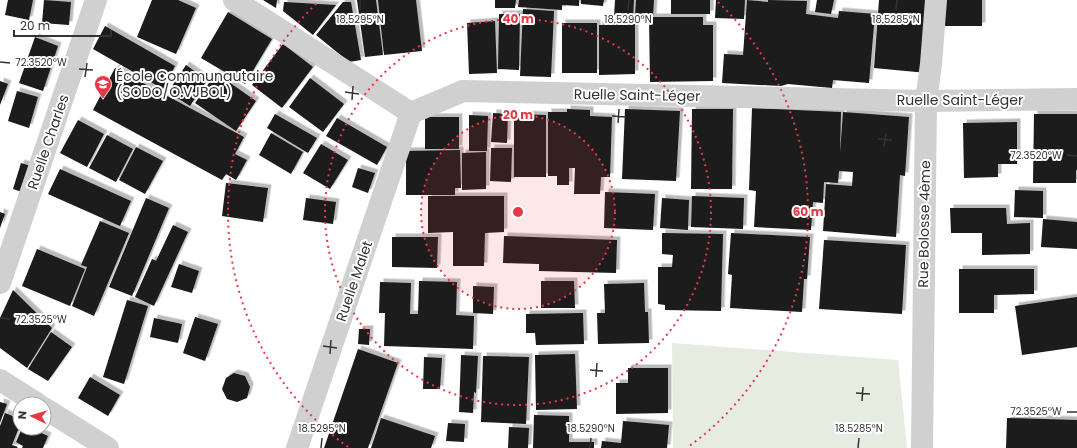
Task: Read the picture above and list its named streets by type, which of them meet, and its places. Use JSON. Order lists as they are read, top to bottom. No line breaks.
{"streets":{"street":["Ruelle Saint-Léger","Ruelle Charles","Rue Bolosse 4ème","Ruelle Malet"]},"crossings":[["Ruelle Saint-Léger","Rue Bolosse 4ème"],["Ruelle Saint-Léger","Ruelle Malet"]],"places":{"school or university":["École Communautaire (SODO/O.VJBOL)"]},"scale_bar":"20 m","north":"left","coordinates":["18.5295°N","18.5290°N","18.5285°N","72.3520°W","72.3525°W"],"rings":["40 m","20 m","60 m"]}
